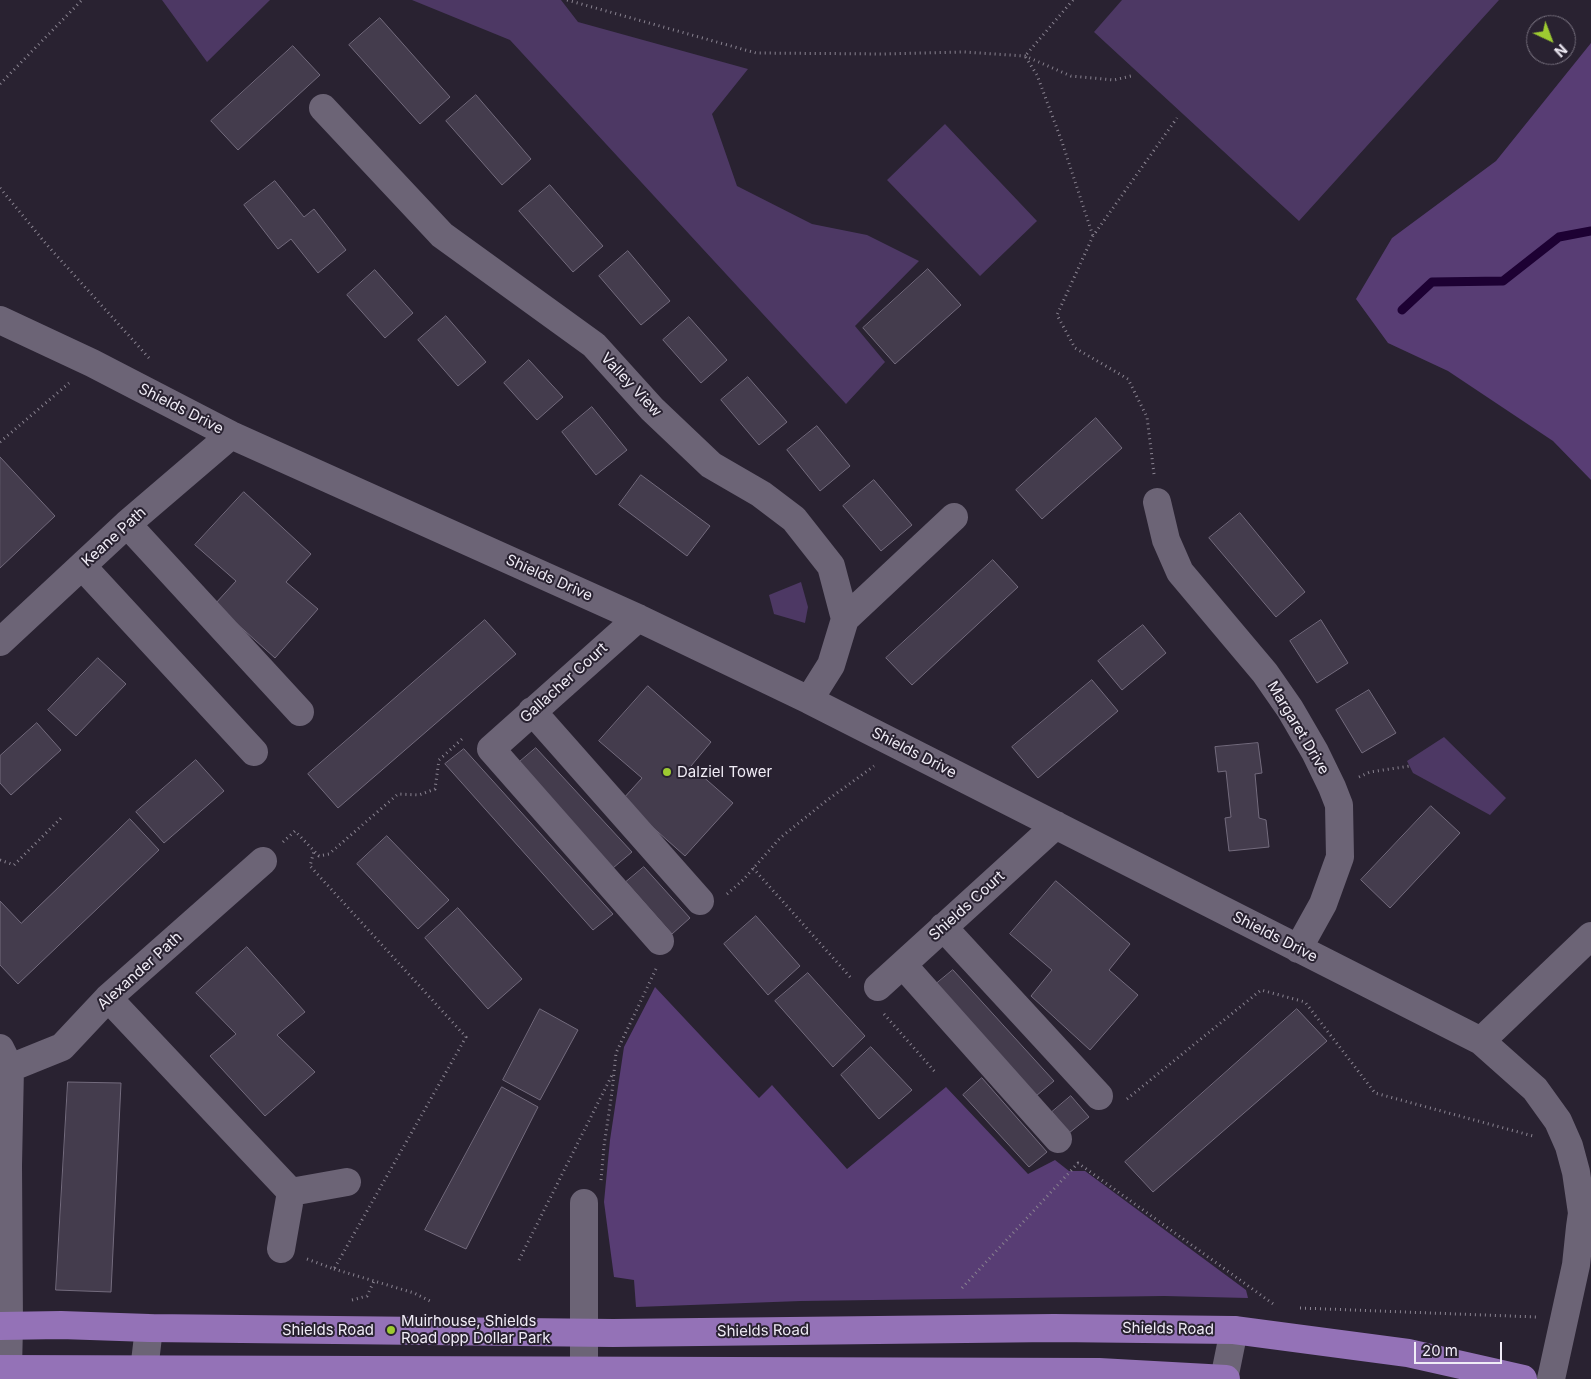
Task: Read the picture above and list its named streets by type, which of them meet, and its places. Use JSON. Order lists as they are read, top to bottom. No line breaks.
{"streets":{"main road":["Shields Road"],"street":["Valley View","Shields Drive","Keane Path","Gallacher Court","Margaret Drive","Shields Court","Alexander Path"]},"crossings":[["Shields Drive","Keane Path"],["Shields Drive","Gallacher Court"],["Shields Drive","Margaret Drive"],["Shields Drive","Shields Court"]],"places":["Dalziel Tower","Muirhouse, Shields Road opp Dollar Park"],"scale_bar":"20 m","north":"bottom right"}
